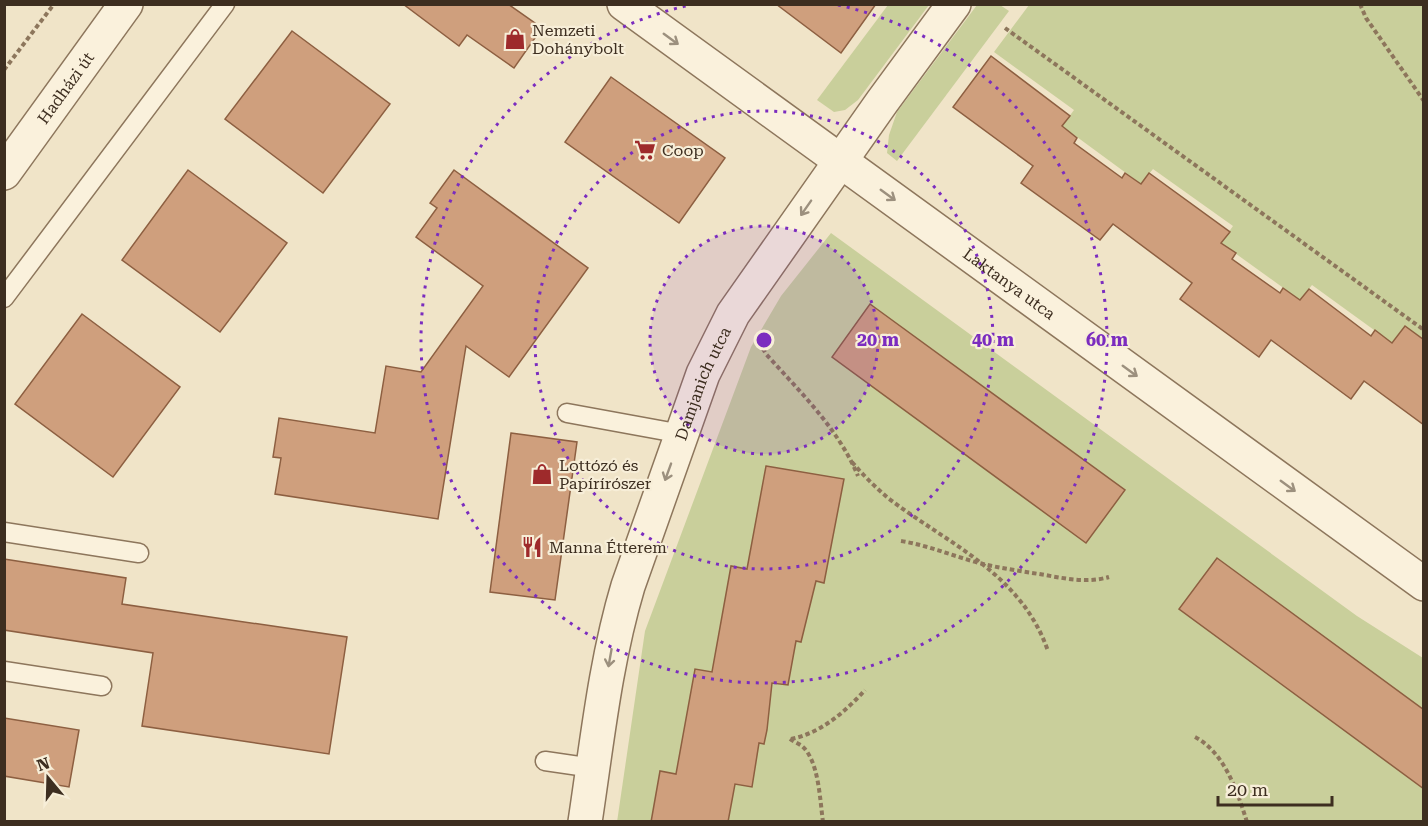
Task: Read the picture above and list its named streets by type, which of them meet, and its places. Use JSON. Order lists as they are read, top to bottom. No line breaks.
{"streets":{"street":["Hadházi út","Laktanya utca","Damjanich utca"]},"crossings":[["Laktanya utca","Damjanich utca"]],"one_way":["Laktanya utca","Damjanich utca"],"places":{"shop":["Nemzeti Dohánybolt","Lottózó és Papírírószer"],"supermarket":["Coop"],"restaurant":["Manna Étterem"]},"scale_bar":"20 m","north":"top","rings":["20 m","40 m","60 m"]}
